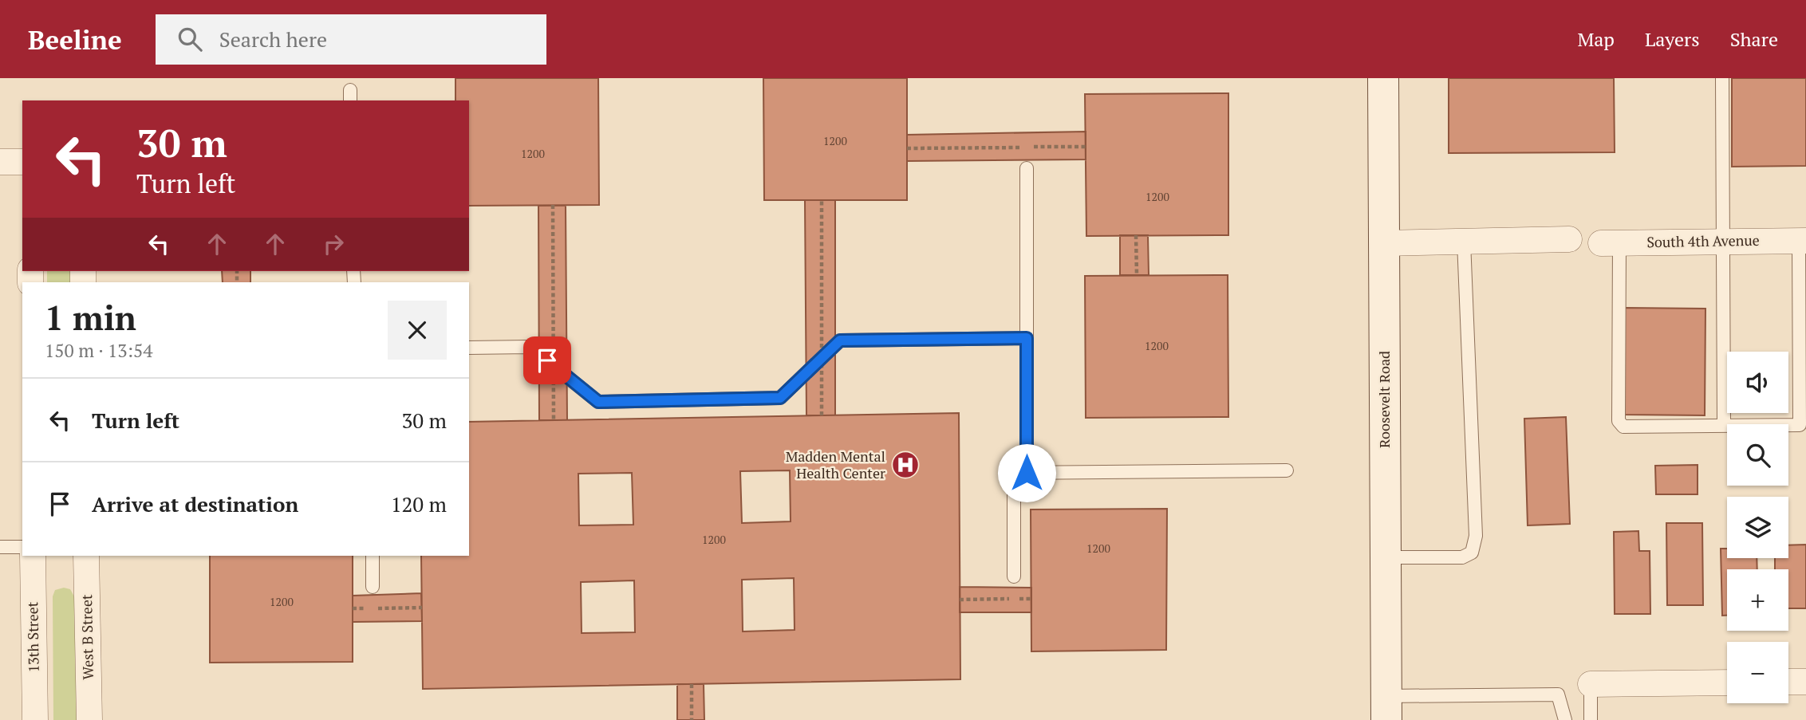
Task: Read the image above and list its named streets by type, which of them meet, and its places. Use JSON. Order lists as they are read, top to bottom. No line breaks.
{"streets":{"main road":["Roosevelt Road"],"street":["South 4th Avenue","13th Street","West B Street"]},"places":{"hospital":["Madden Mental Health Center"]},"house_numbers":["1200","1200","1200","1200","1200","1200","1200"],"page":{"header":"Beeline","search":"Search here","nav":["Map","Layers","Share"],"turn":["30 m","Turn left"],"heading":["1 min","150 m · 13:54"],"map_buttons":["+","−"],"list":[{"name":"Turn left","value":"30 m"},{"name":"Arrive at destination","value":"120 m"}]}}
